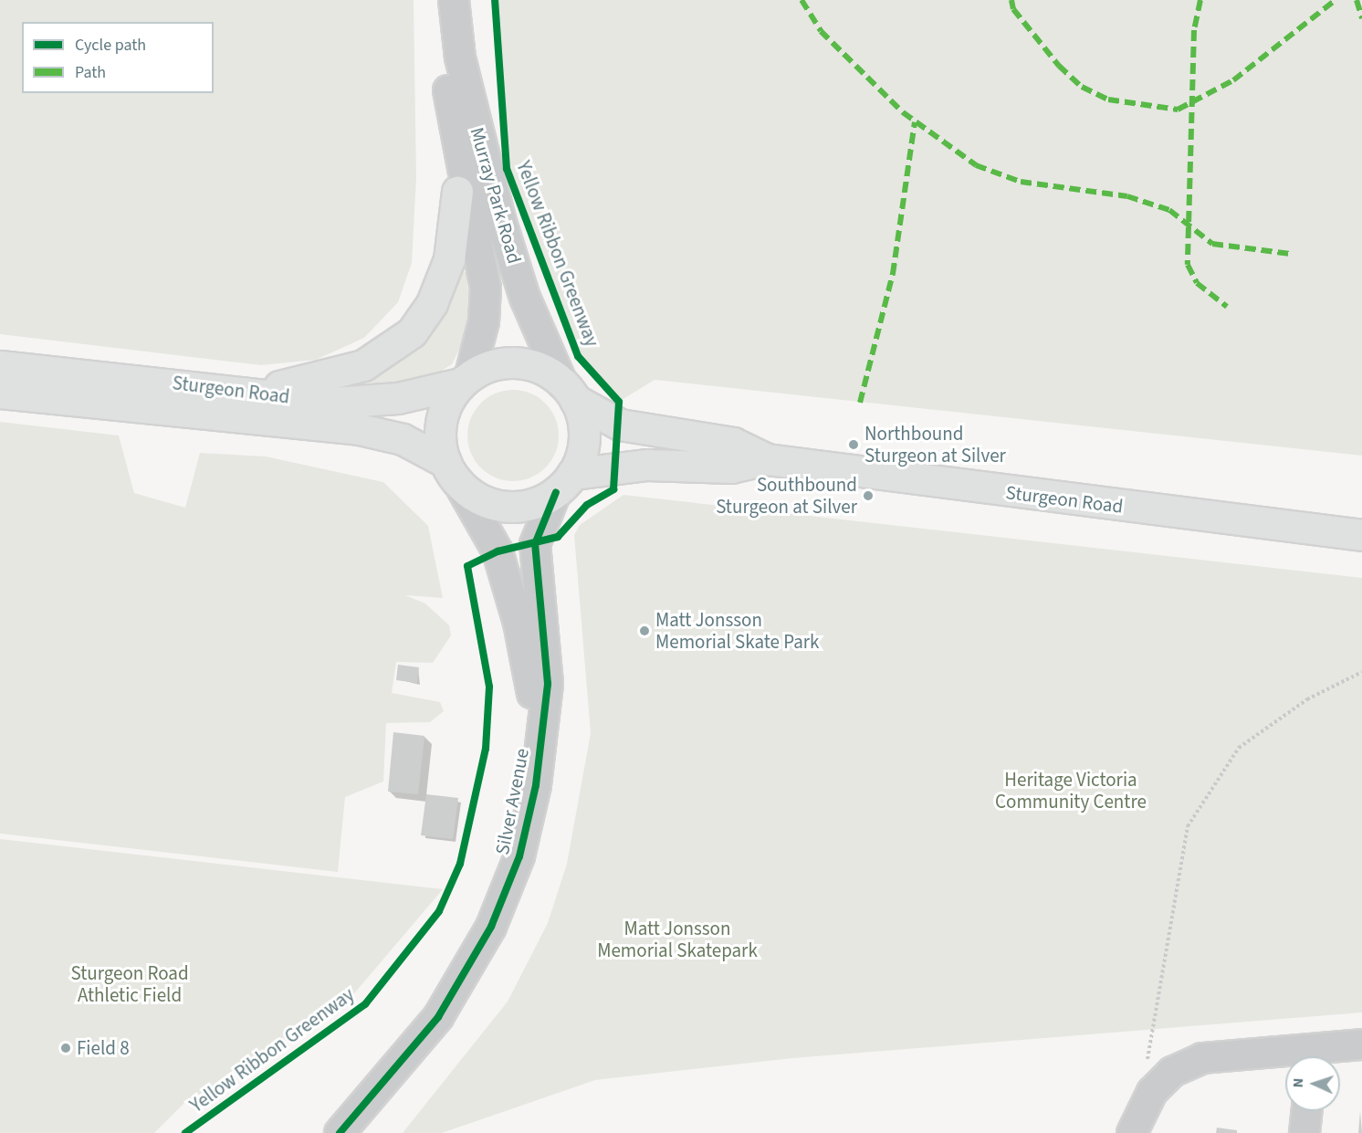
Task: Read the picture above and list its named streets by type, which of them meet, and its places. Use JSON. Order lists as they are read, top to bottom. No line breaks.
{"streets":{"main road":["Sturgeon Road"],"street":["Murray Park Road","Silver Avenue"],"cycle path":["Yellow Ribbon Greenway"]},"crossings":[["Murray Park Road","Sturgeon Road"],["Murray Park Road","Silver Avenue"],["Sturgeon Road","Silver Avenue"]],"parks":["Heritage Victoria Community Centre","Matt Jonsson Memorial Skatepark","Sturgeon Road Athletic Field"],"places":["Northbound Sturgeon at Silver","Southbound Sturgeon at Silver","Matt Jonsson Memorial Skate Park","Field 8"],"legend":["Cycle path","Path"],"north":"left"}
